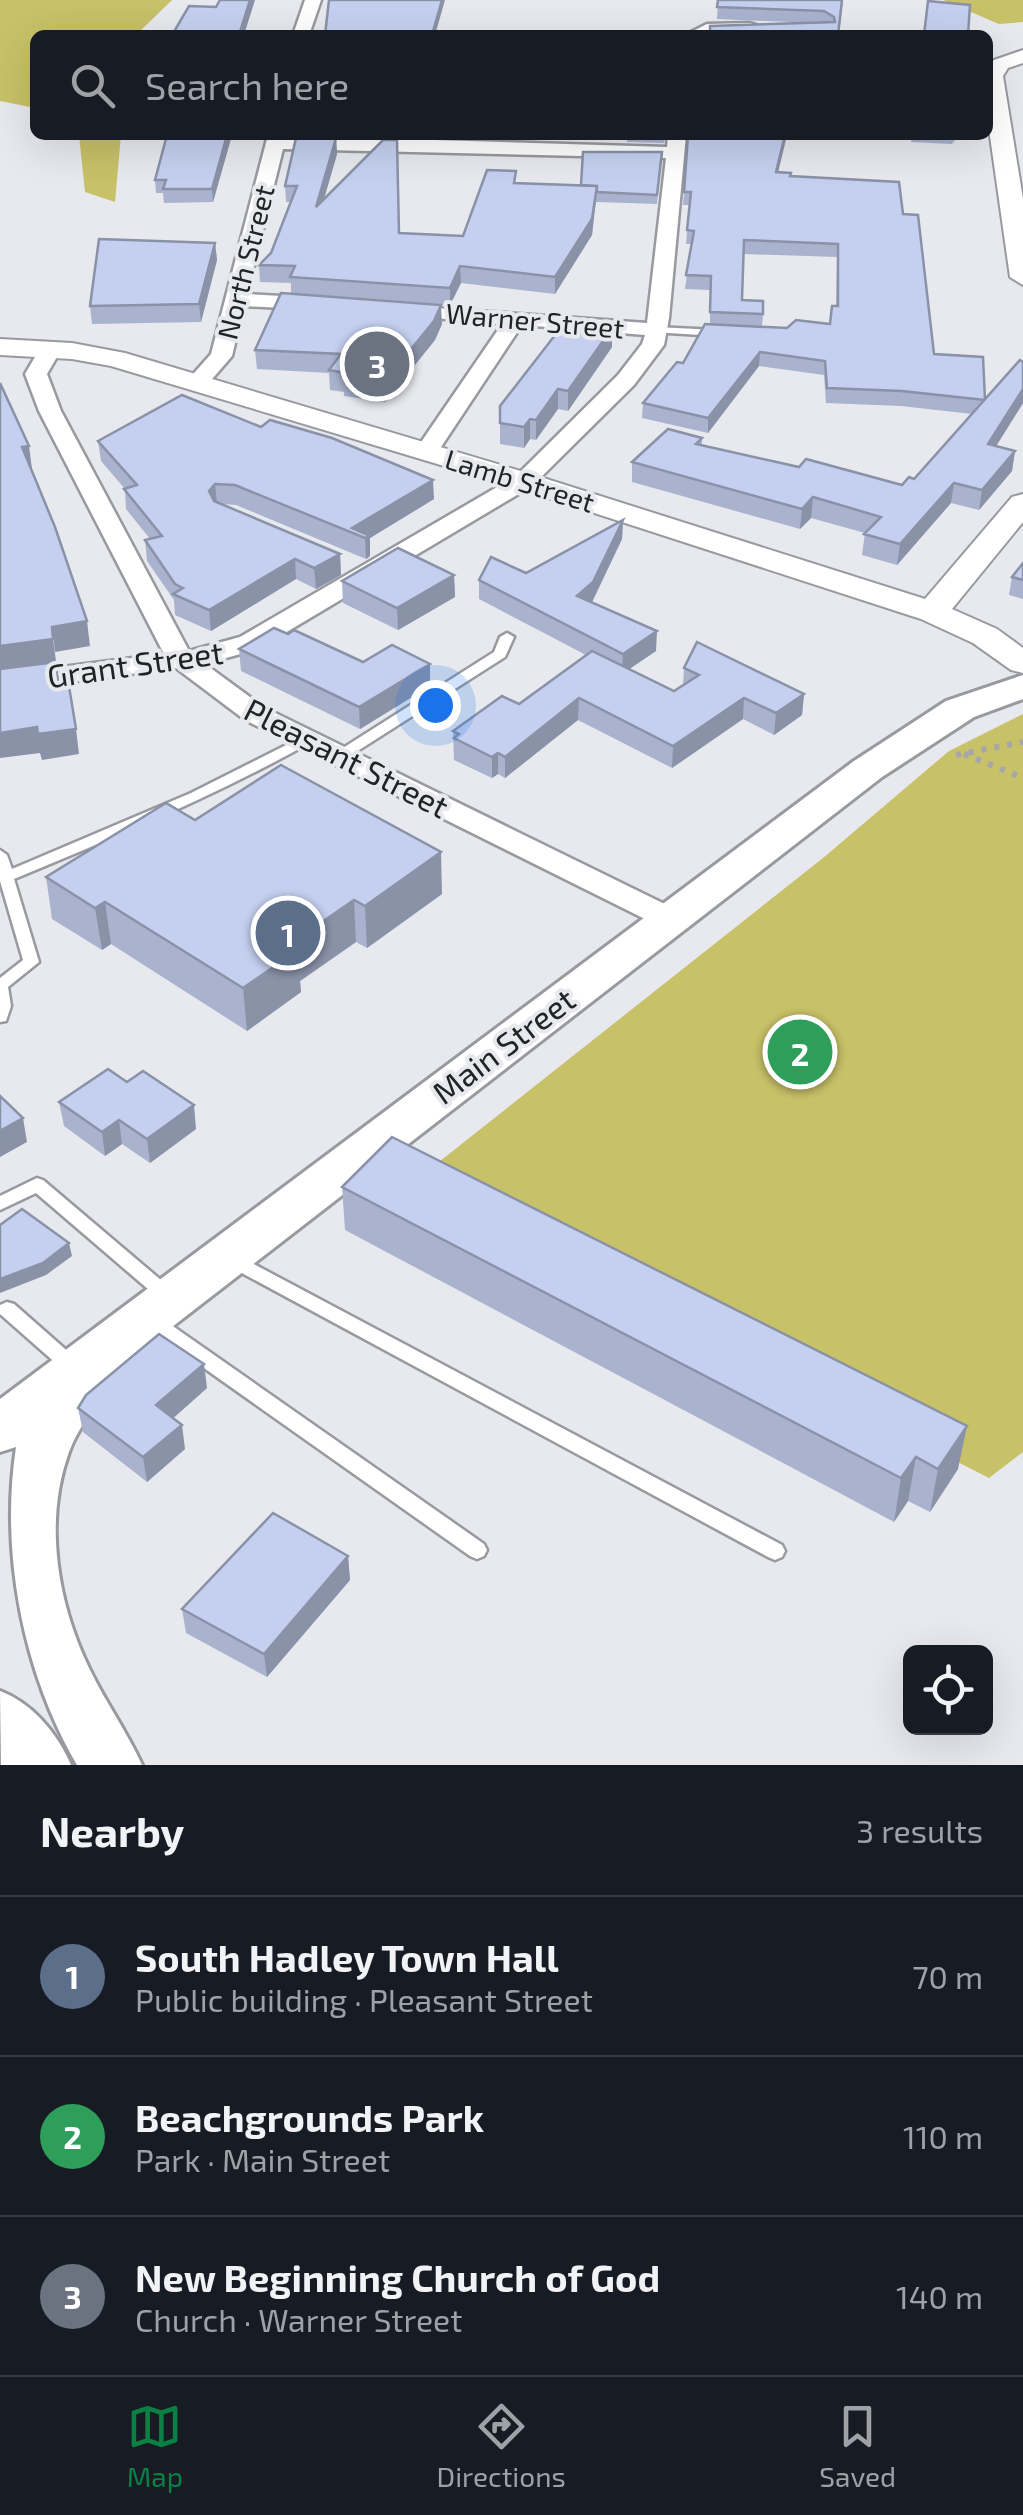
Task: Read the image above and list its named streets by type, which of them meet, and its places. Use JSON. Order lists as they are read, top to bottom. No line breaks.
{"streets":{"main road":["Main Street"],"street":["North Street","Warner Street","Lamb Street","Grant Street","Pleasant Street"]},"crossings":[["North Street","Lamb Street"],["Warner Street","Grant Street"],["Lamb Street","Grant Street"],["Lamb Street","Pleasant Street"],["Grant Street","Pleasant Street"],["Pleasant Street","Main Street"]],"page":{"search":"Search here","pins":["3","1","2"],"heading":["Nearby","3 results"],"list":[{"mark":"1","name":"South Hadley Town Hall","note":"Public building · Pleasant Street","value":"70 m"},{"mark":"2","name":"Beachgrounds Park","note":"Park · Main Street","value":"110 m"},{"mark":"3","name":"New Beginning Church of God","note":"Church · Warner Street","value":"140 m"}],"nav":["Map","Directions","Saved"]}}
